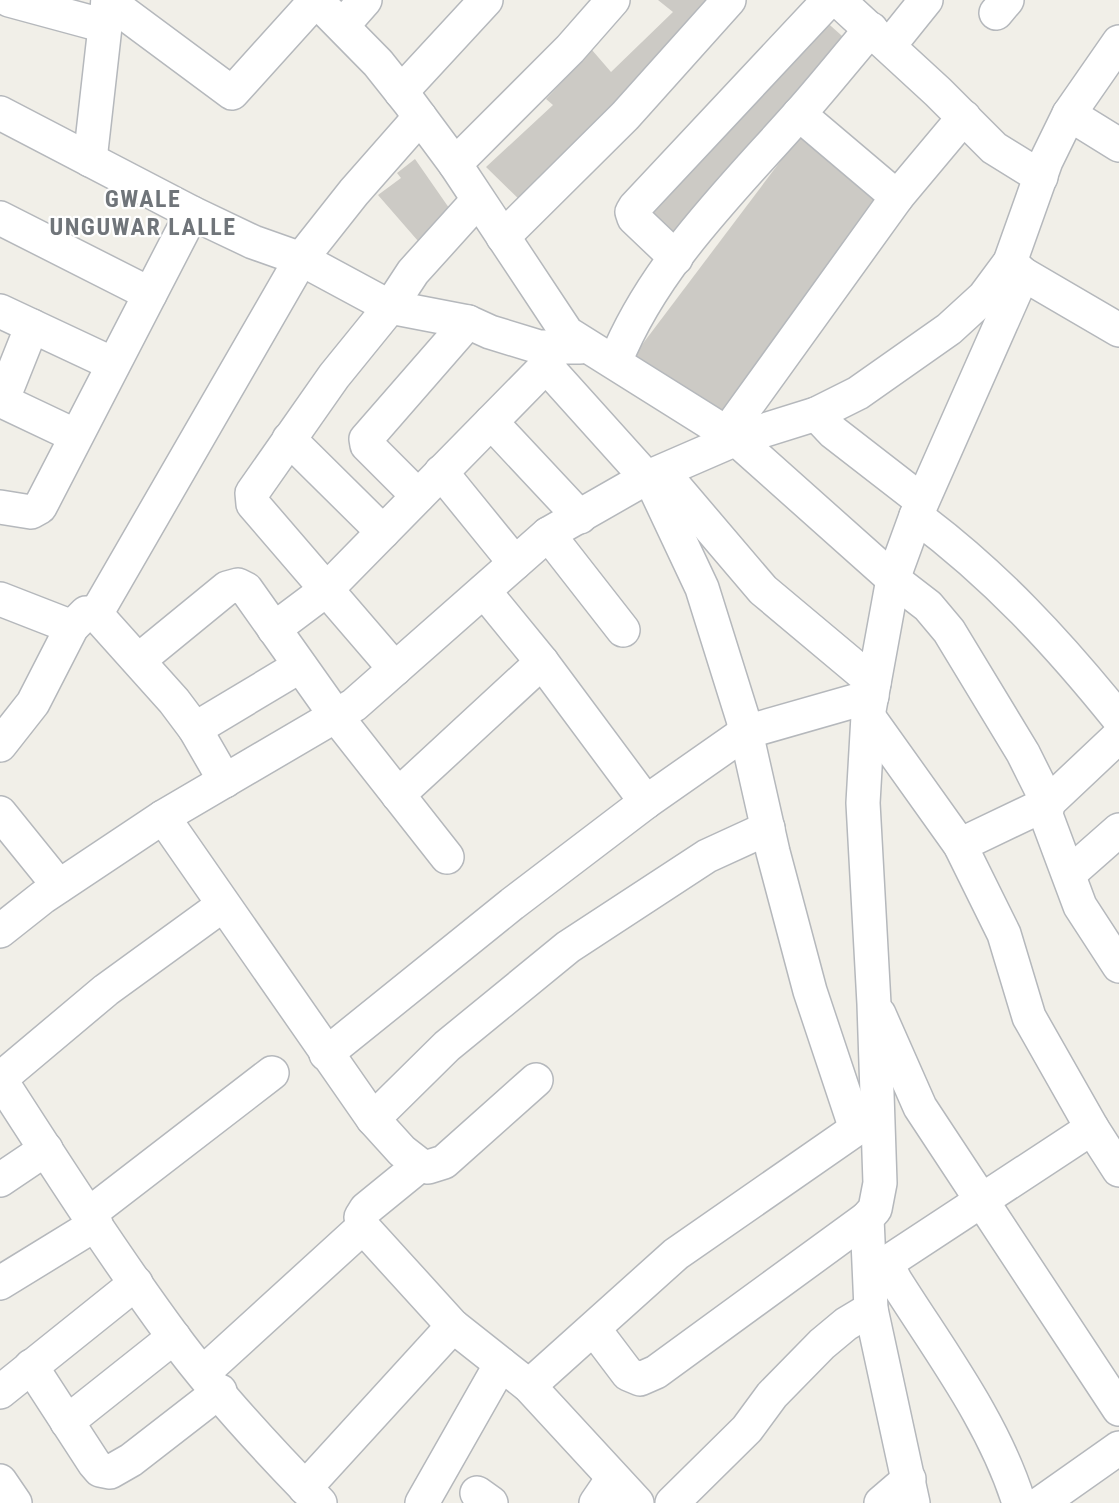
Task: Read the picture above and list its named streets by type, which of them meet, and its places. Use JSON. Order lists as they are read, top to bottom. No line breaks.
{"districts":["GWALE UNGUWAR LALLE"]}
